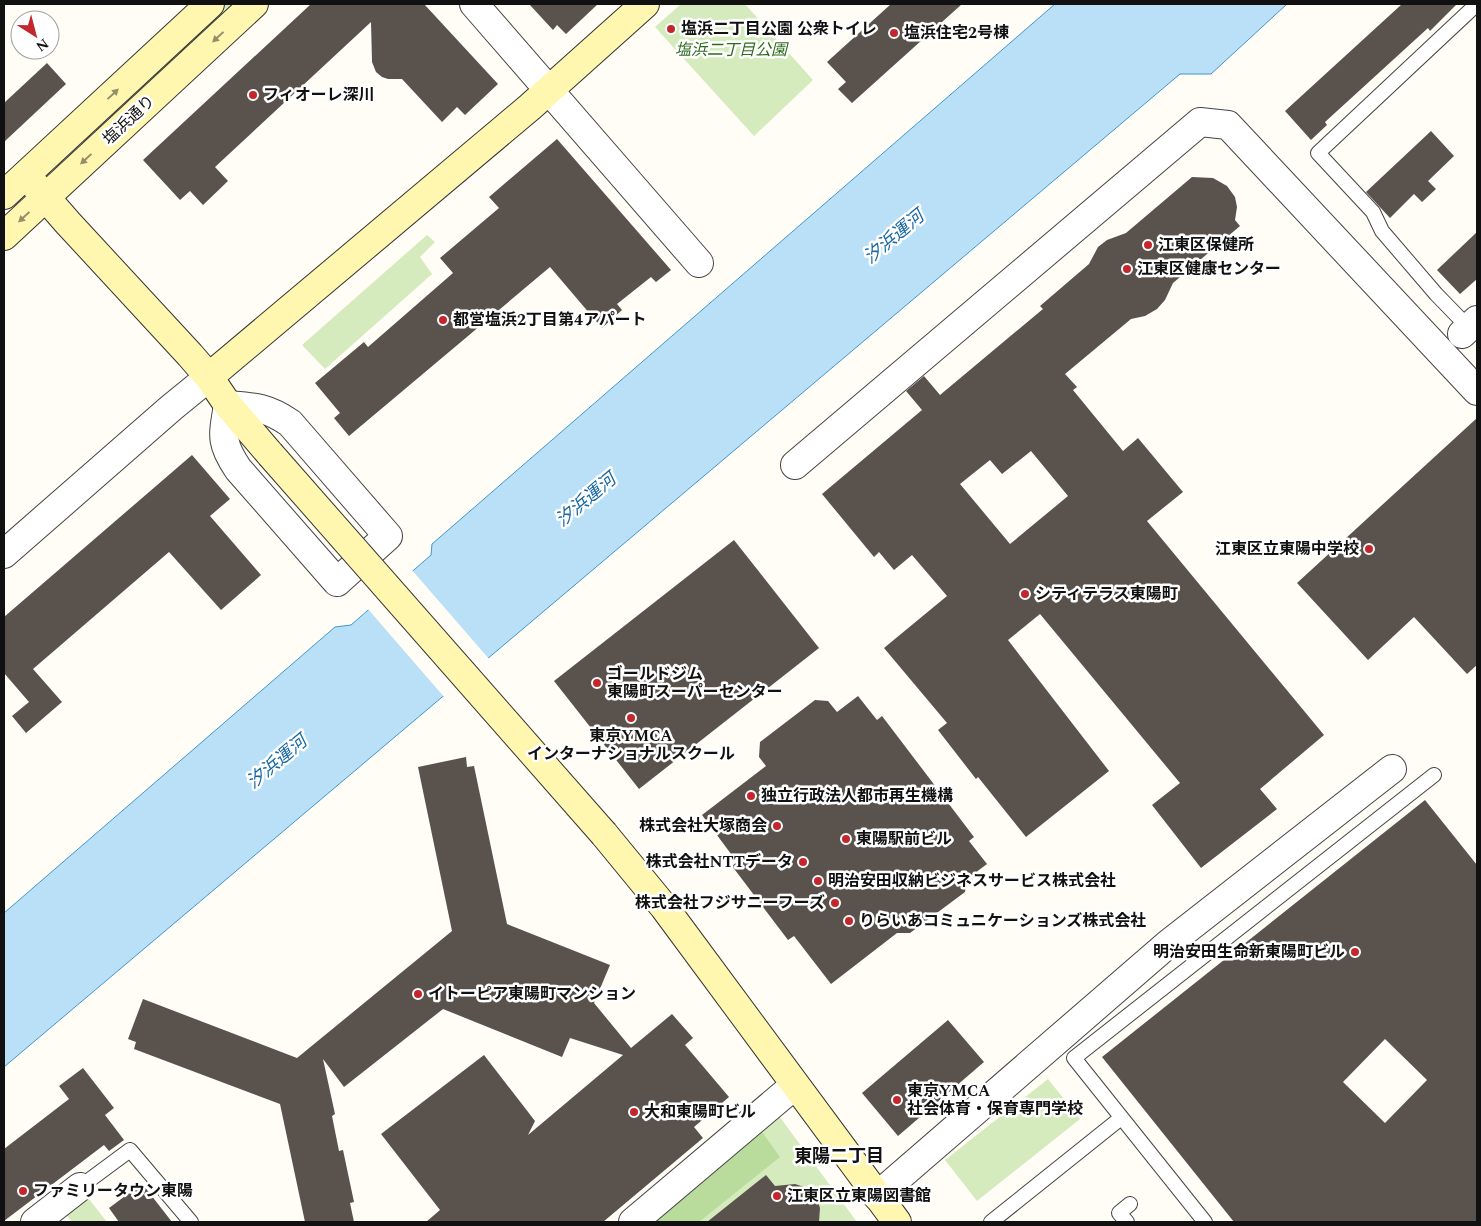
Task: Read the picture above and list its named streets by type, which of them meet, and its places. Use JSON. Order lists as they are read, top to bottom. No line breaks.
{"streets":{"street":["塩浜通り"]},"districts":["東陽二丁目"],"water":["汐浜運河"],"parks":["塩浜二丁目公園"],"places":["塩浜二丁目公園 公衆トイレ","塩浜住宅2号棟","フィオーレ深川","江東区保健所","江東区健康センター","都営塩浜2丁目第4アパート","江東区立東陽中学校","シティテラス東陽町","ゴールドジム 東陽町スーパーセンター","東京YMCA インターナショナルスクール","独立行政法人都市再生機構","株式会社大塚商会","東陽駅前ビル","株式会社NTTデータ","明治安田収納ビジネスサービス株式会社","株式会社フジサニーフーズ","りらいあコミュニケーションズ株式会社","明治安田生命新東陽町ビル","イトーピア東陽町マンション","東京YMCA 社会体育・保育専門学校","大和東陽町ビル","ファミリータウン東陽","江東区立東陽図書館"],"north":"bottom right"}
